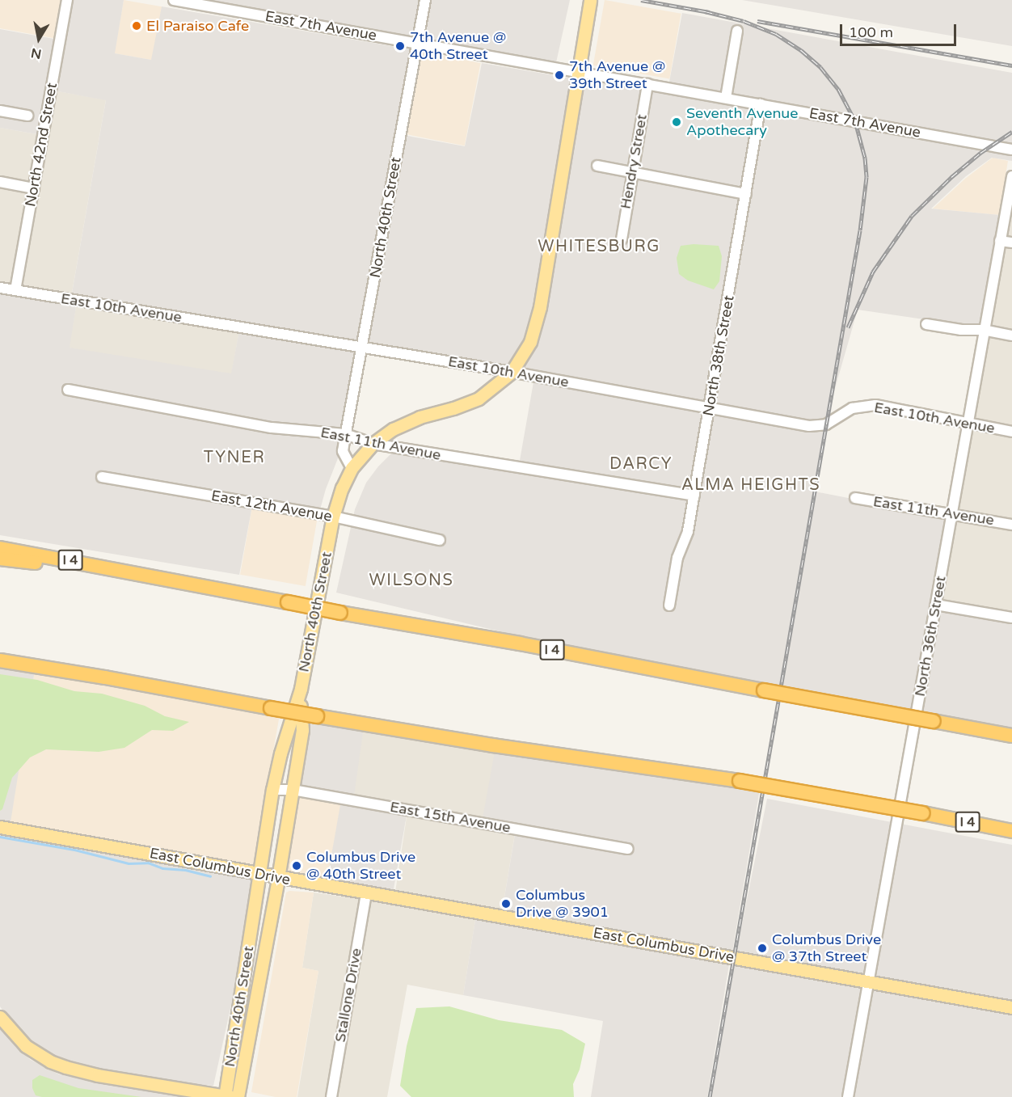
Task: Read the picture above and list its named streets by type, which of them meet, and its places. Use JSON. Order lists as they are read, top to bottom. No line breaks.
{"streets":{"highway":["I 4"],"main road":["North 40th Street","East Columbus Drive"],"street":["East 7th Avenue","North 42nd Street","Hendry Street","East 10th Avenue","North 38th Street","East 11th Avenue","East 12th Avenue","North 36th Street","East 15th Avenue","Stallone Drive"]},"crossings":[["East 7th Avenue","Hendry Street"],["East 7th Avenue","North 40th Street"],["East 7th Avenue","North 38th Street"],["North 42nd Street","East 10th Avenue"],["North 40th Street","East 10th Avenue"],["North 40th Street","East 11th Avenue"],["North 40th Street","East 12th Avenue"],["North 40th Street","East 15th Avenue"],["North 40th Street","East Columbus Drive"],["East 10th Avenue","North 38th Street"],["East 10th Avenue","North 36th Street"],["North 38th Street","East 11th Avenue"],["East 11th Avenue","North 36th Street"],["North 36th Street","East Columbus Drive"],["East Columbus Drive","Stallone Drive"]],"districts":["WHITESBURG","TYNER","DARCY","ALMA HEIGHTS","WILSONS"],"places":["El Paraiso Cafe","7th Avenue @ 40th Street","7th Avenue @ 39th Street","Seventh Avenue Apothecary","Columbus Drive @ 40th Street","Columbus Drive @ 3901","Columbus Drive @ 37th Street"],"scale_bar":"100 m","north":"bottom"}
